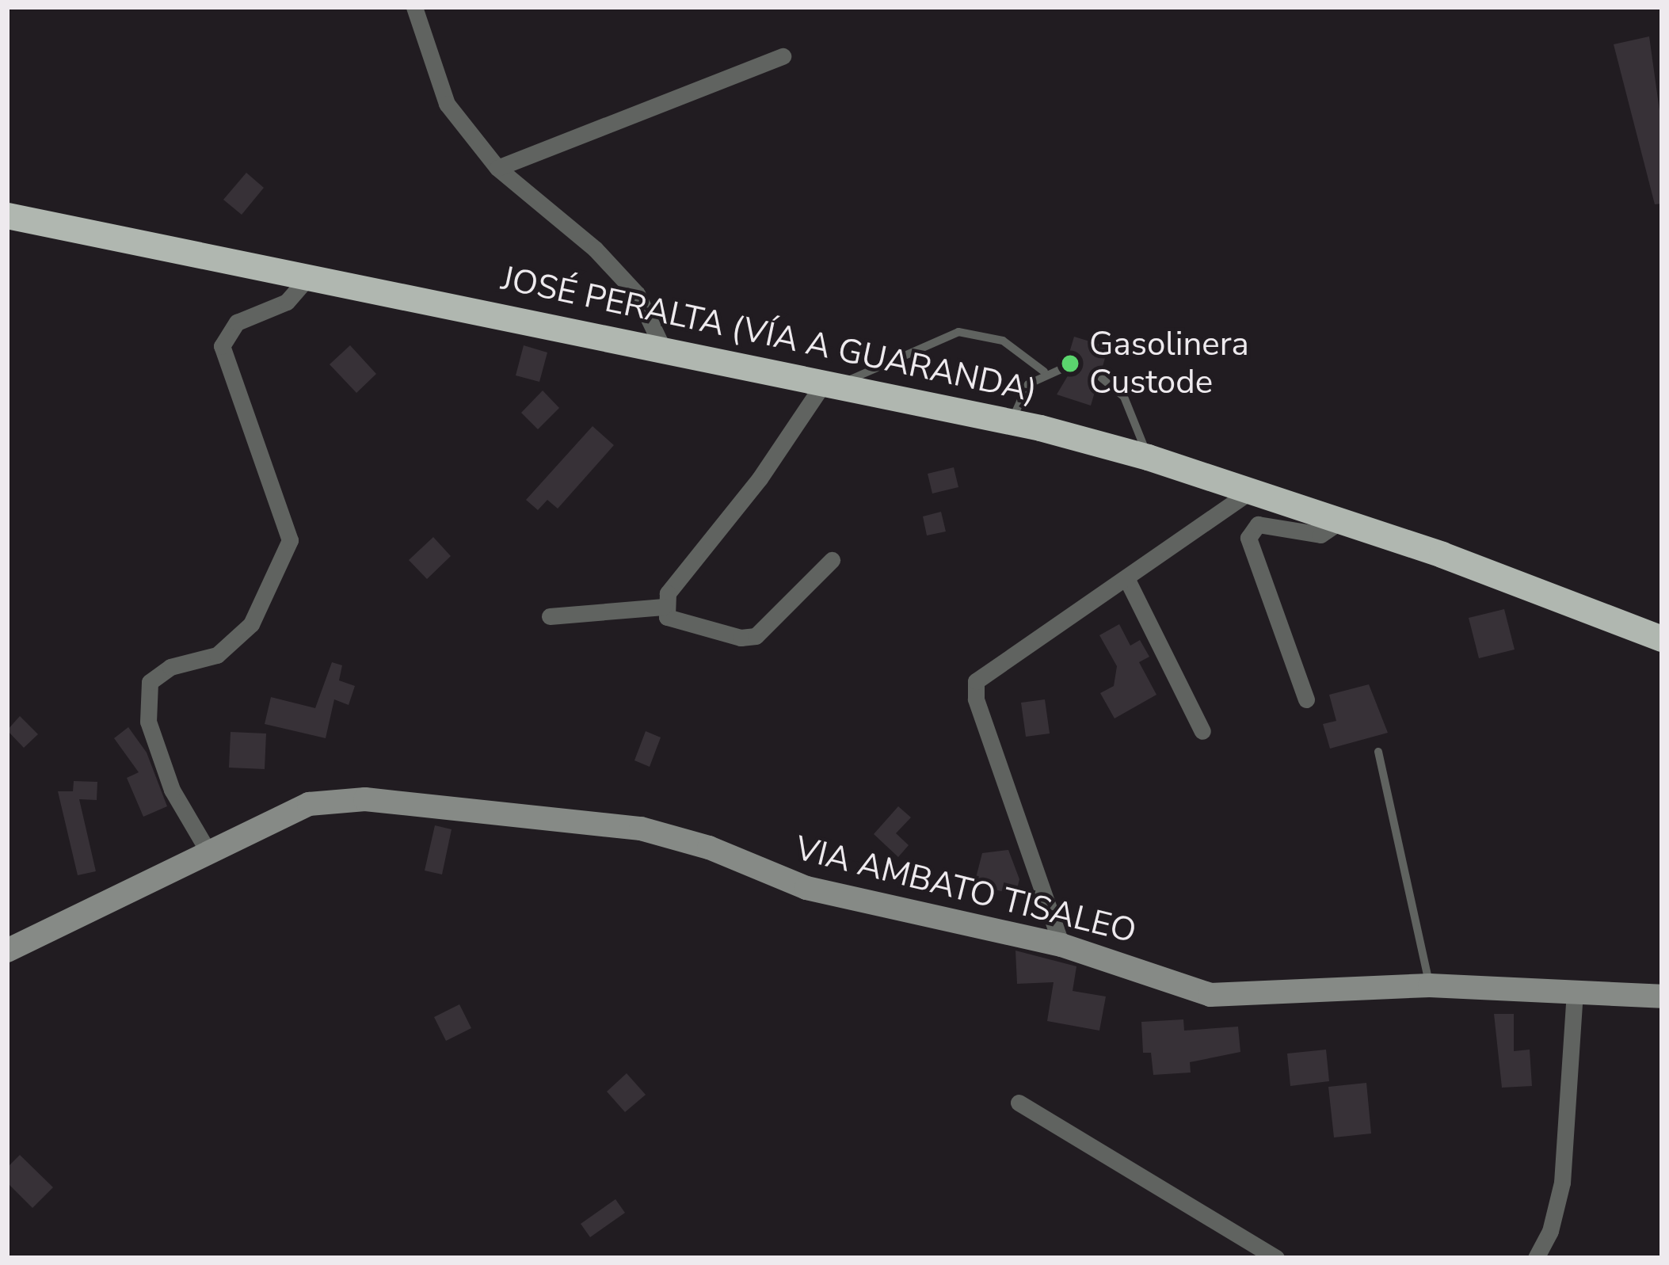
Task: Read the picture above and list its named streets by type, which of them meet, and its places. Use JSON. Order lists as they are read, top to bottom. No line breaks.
{"streets":{"highway":["JOSÉ PERALTA (VÍA A GUARANDA)"],"main road":["VIA AMBATO TISALEO"]},"places":["Gasolinera Custode"]}
